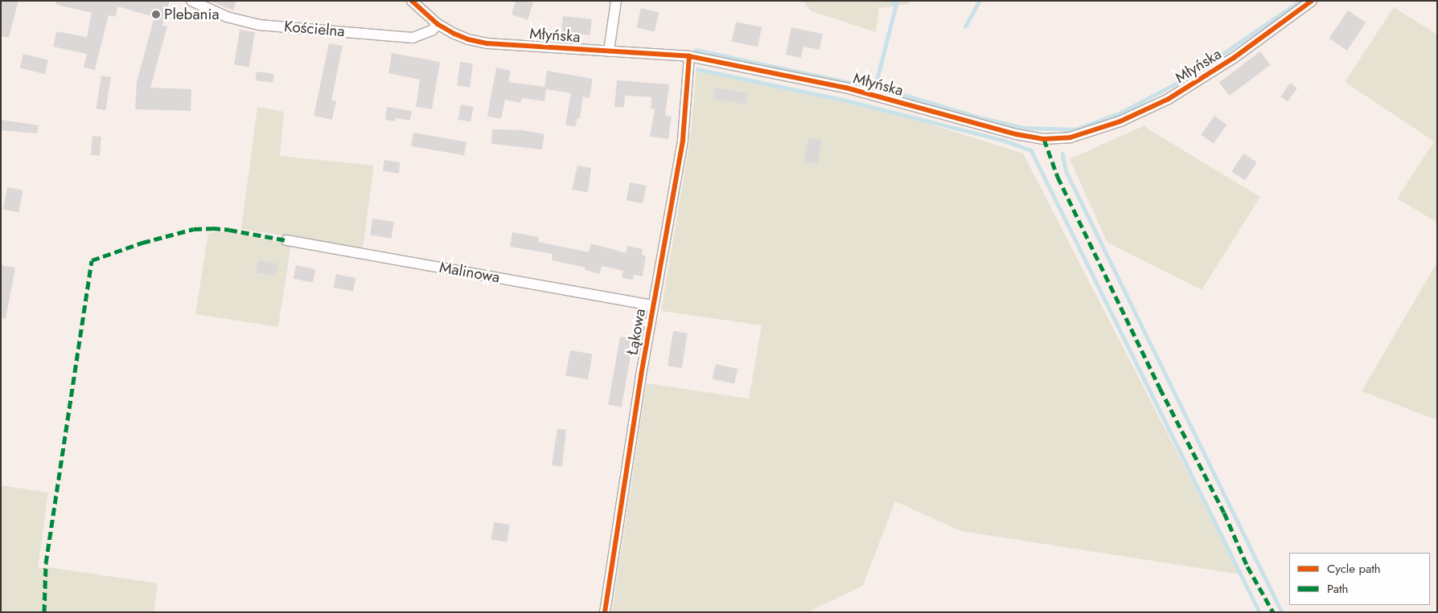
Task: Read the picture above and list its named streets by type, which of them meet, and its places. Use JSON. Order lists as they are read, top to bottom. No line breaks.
{"streets":{"street":["Kościelna","Młyńska","Malinowa","Łąkowa"]},"crossings":[["Kościelna","Młyńska"],["Młyńska","Łąkowa"],["Malinowa","Łąkowa"]],"places":["Plebania"],"legend":["Cycle path","Path"]}
